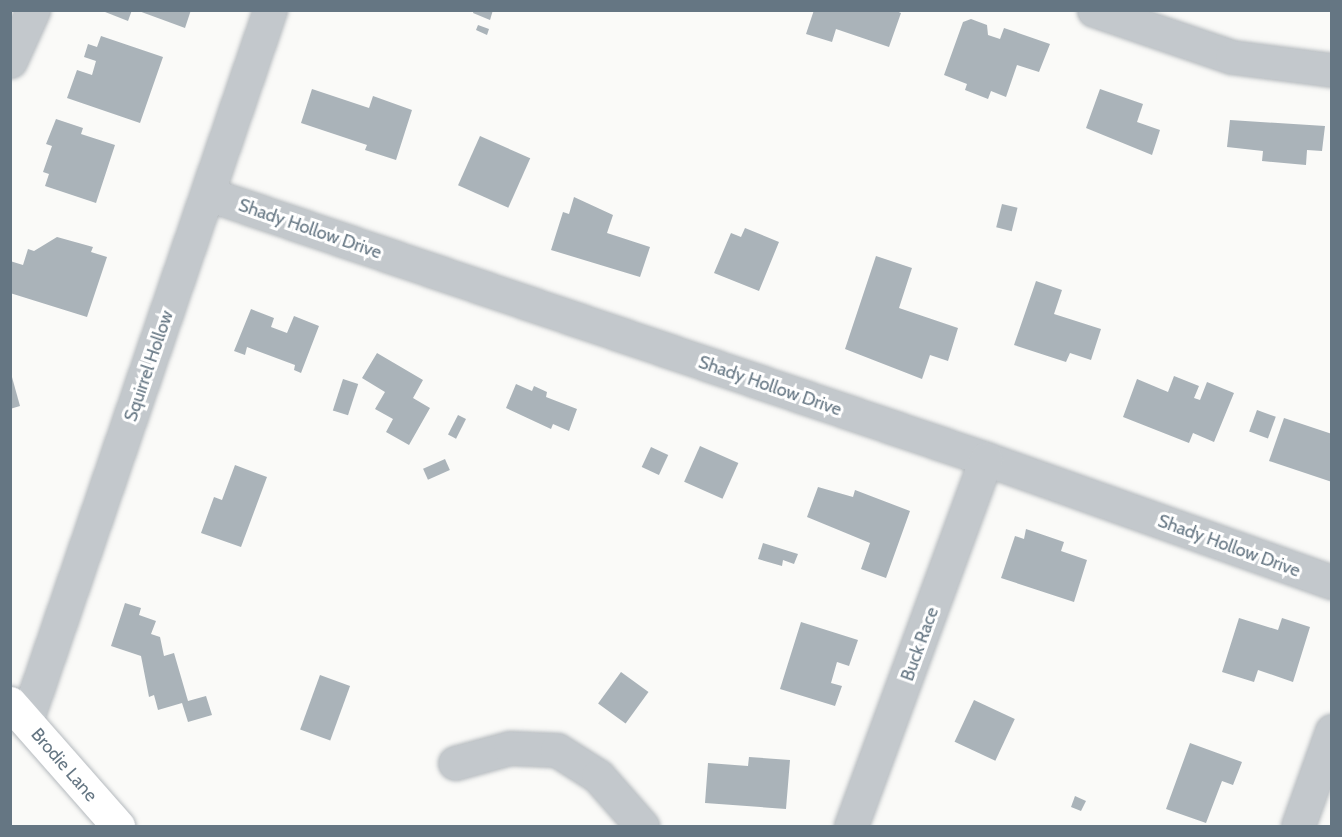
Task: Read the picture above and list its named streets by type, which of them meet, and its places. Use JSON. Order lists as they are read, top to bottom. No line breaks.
{"streets":{"main road":["Brodie Lane"],"street":["Shady Hollow Drive","Squirrel Hollow","Buck Race"]},"crossings":[["Shady Hollow Drive","Squirrel Hollow"],["Shady Hollow Drive","Buck Race"],["Squirrel Hollow","Brodie Lane"]]}
